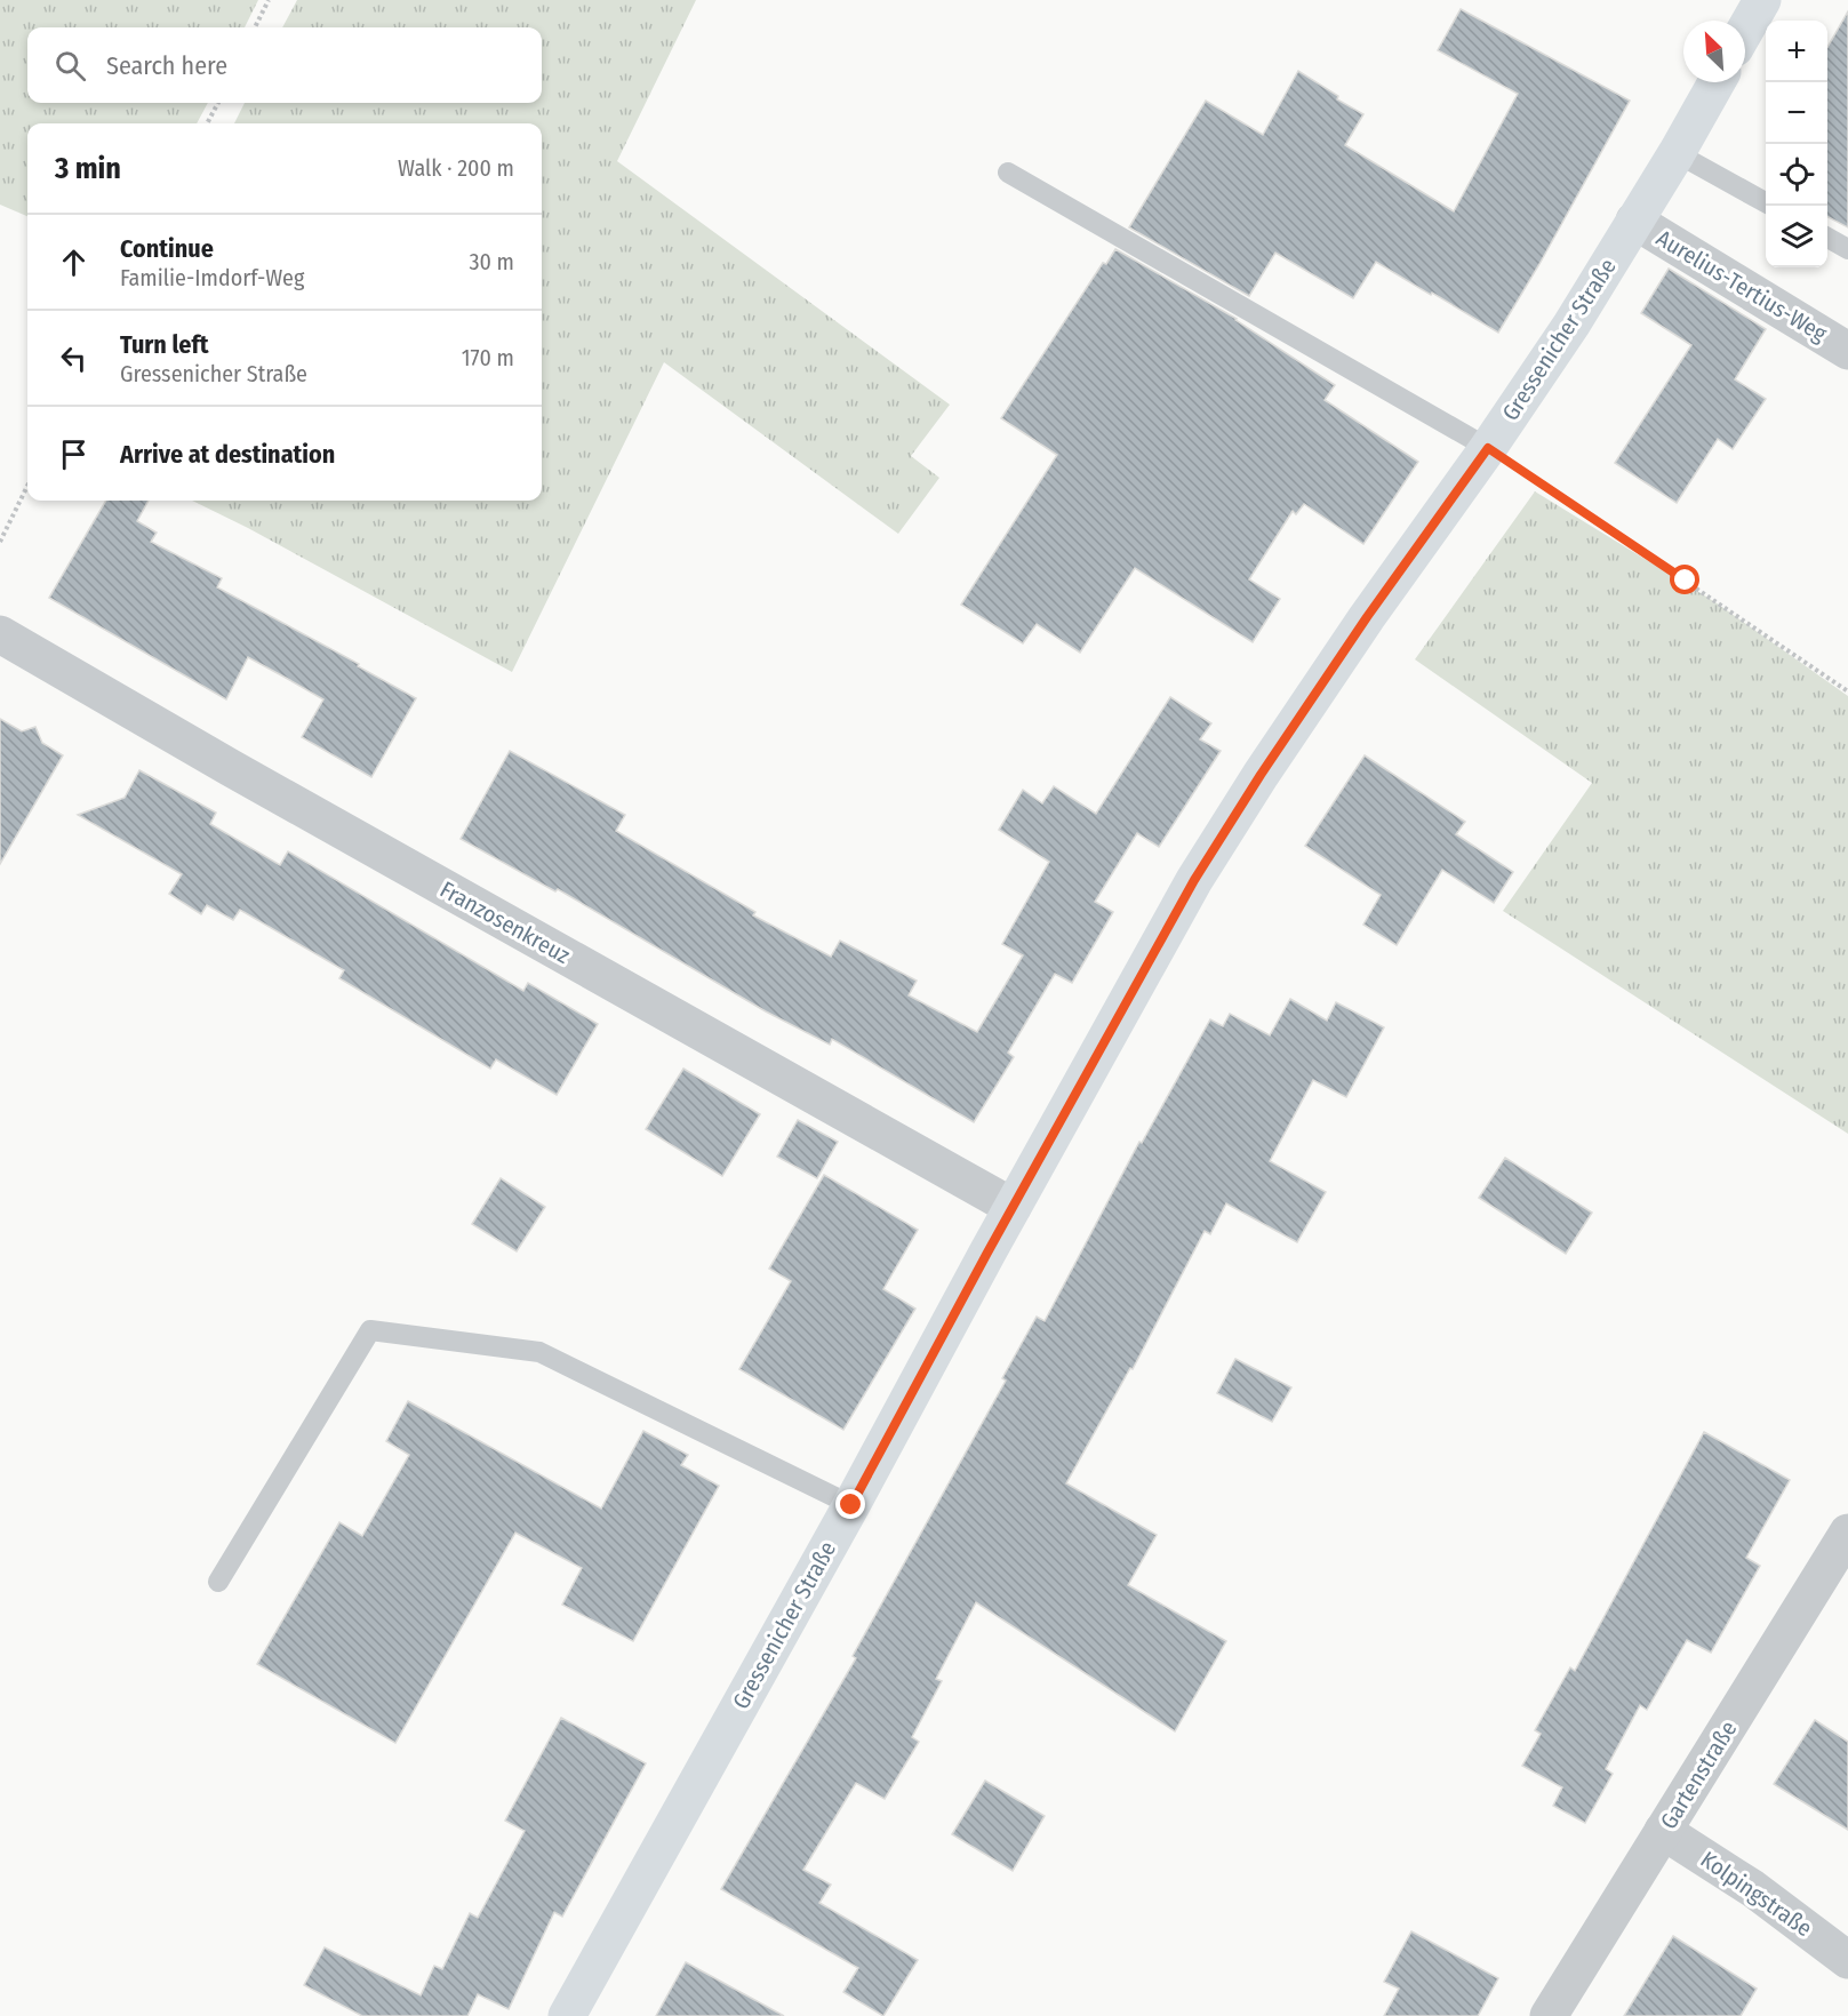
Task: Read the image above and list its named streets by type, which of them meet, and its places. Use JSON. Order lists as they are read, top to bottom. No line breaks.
{"streets":{"main road":["Gressenicher Straße"],"street":["Aurelius-Tertius-Weg","Franzosenkreuz","Gartenstraße","Kolpingstraße"]},"crossings":[["Aurelius-Tertius-Weg","Gressenicher Straße"],["Gressenicher Straße","Franzosenkreuz"],["Gartenstraße","Kolpingstraße"]],"north":"top left","page":{"map_buttons":["+","−"],"search":"Search here","heading":["3 min","Walk · 200 m"],"list":[["Continue","Familie-Imdorf-Weg","30 m"],["Turn left","Gressenicher Straße","170 m"],"Arrive at destination"]}}
